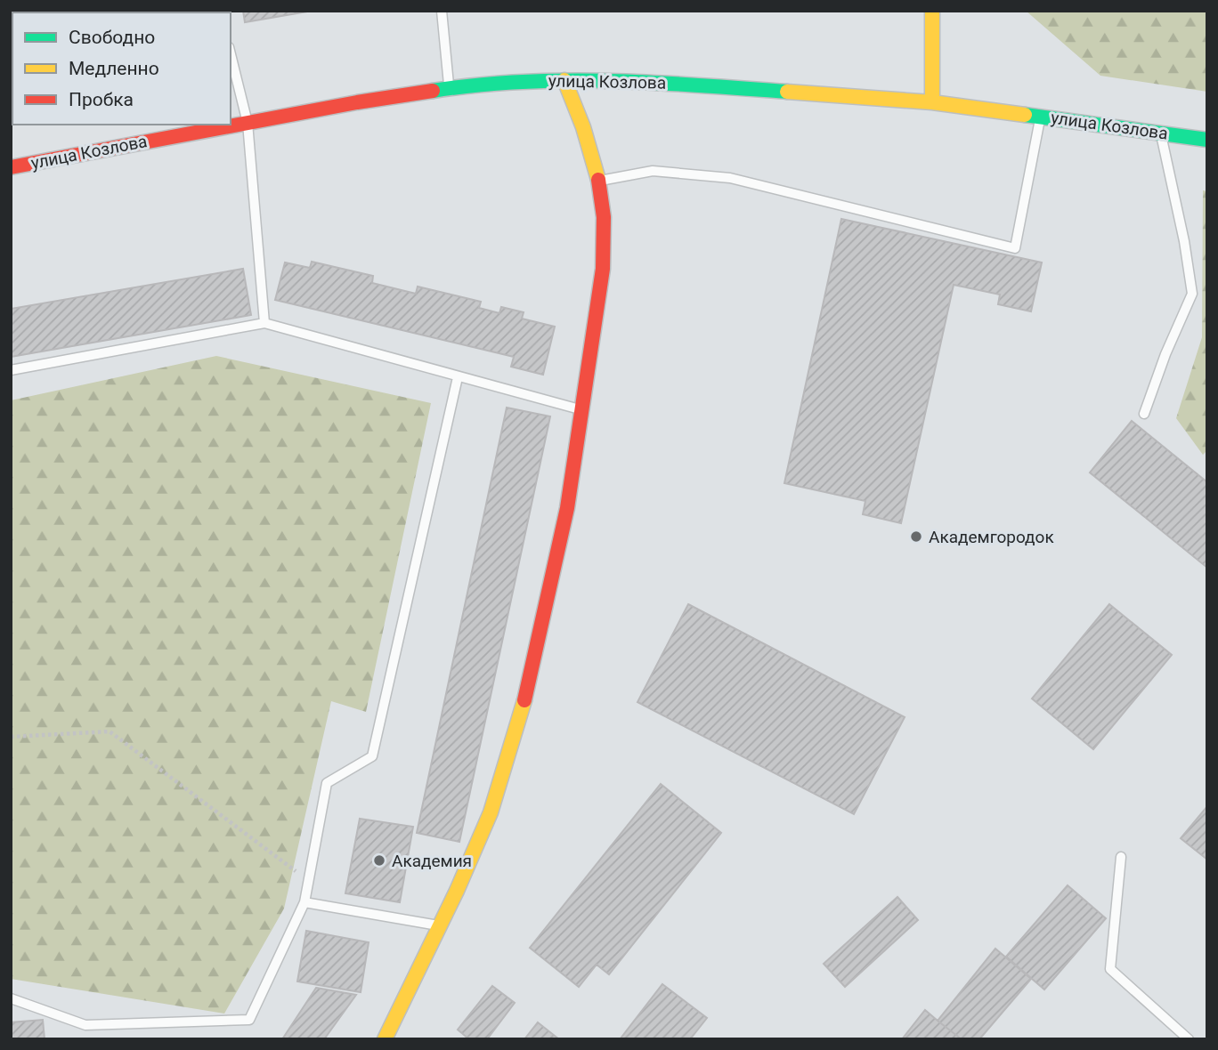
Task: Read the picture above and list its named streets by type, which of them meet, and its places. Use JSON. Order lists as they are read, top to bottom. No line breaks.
{"streets":{"main road":["улица Козлова"]},"places":["Академгородок","Академия"],"legend":["Свободно","Медленно","Пробка"]}
